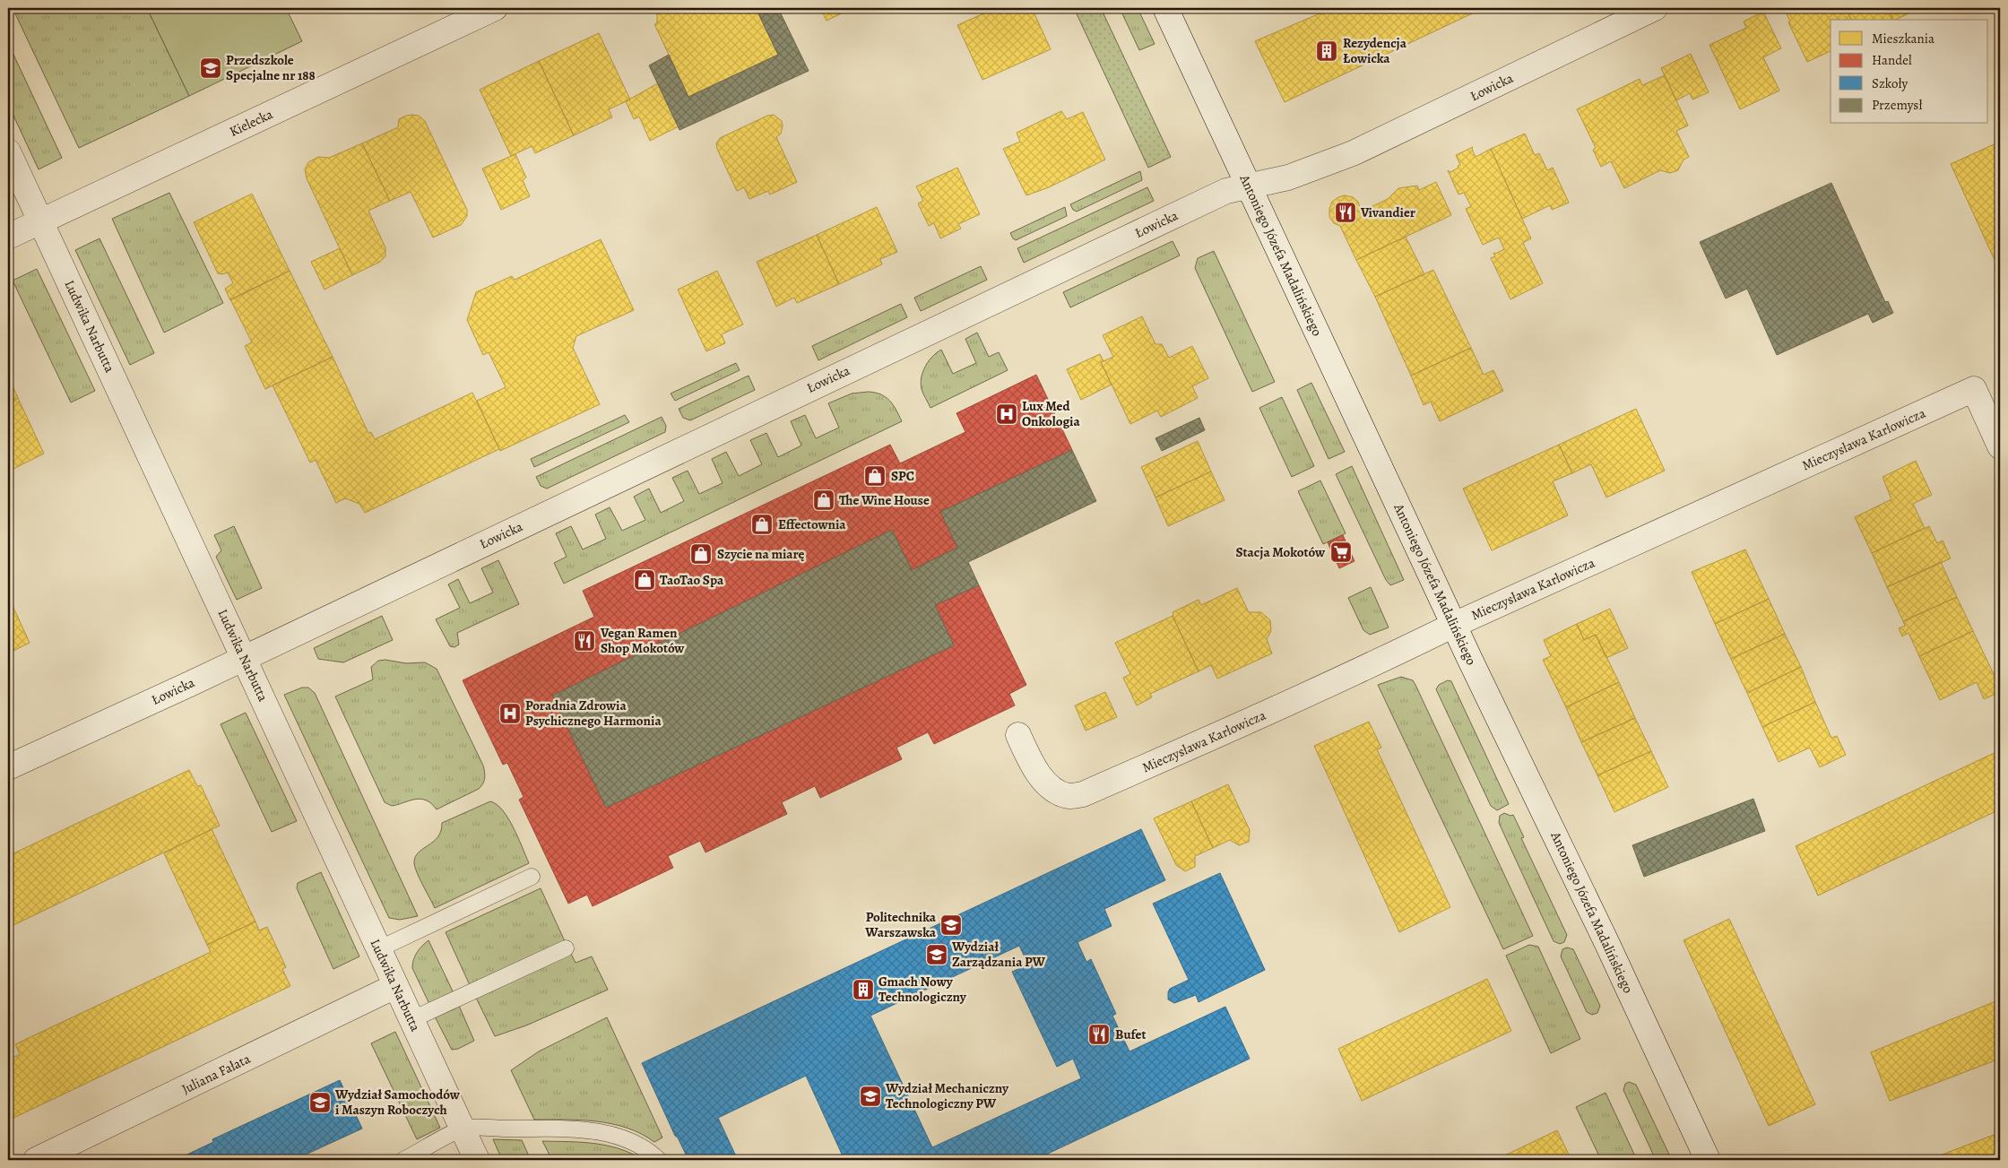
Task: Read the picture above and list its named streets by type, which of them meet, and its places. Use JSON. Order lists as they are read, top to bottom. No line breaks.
{"streets":{"street":["Łowicka","Kielecka","Antoniego Józefa Madalińskiego","Ludwika Narbutta","Mieczysława Karłowicza","Juliana Fałata"]},"crossings":[["Łowicka","Antoniego Józefa Madalińskiego"],["Łowicka","Ludwika Narbutta"],["Kielecka","Ludwika Narbutta"],["Antoniego Józefa Madalińskiego","Mieczysława Karłowicza"],["Ludwika Narbutta","Juliana Fałata"]],"places":{"building":["Rezydencja Łowicka","Gmach Nowy Technologiczny"],"school or university":["Przedszkole Specjalne nr 188","Politechnika Warszawska","Wydział Zarządzania PW","Wydział Mechaniczny Technologiczny PW","Wydział Samochodów i Maszyn Roboczych"],"restaurant":["Vivandier","Vegan Ramen Shop Mokotów","Bufet"],"hospital":["Lux Med Onkologia","Poradnia Zdrowia Psychicznego Harmonia"],"shop":["SPC","The Wine House","Effectownia","Szycie na miarę","TaoTao Spa"],"supermarket":["Stacja Mokotów"]},"legend":["Mieszkania","Handel","Szkoły","Przemysł"]}
